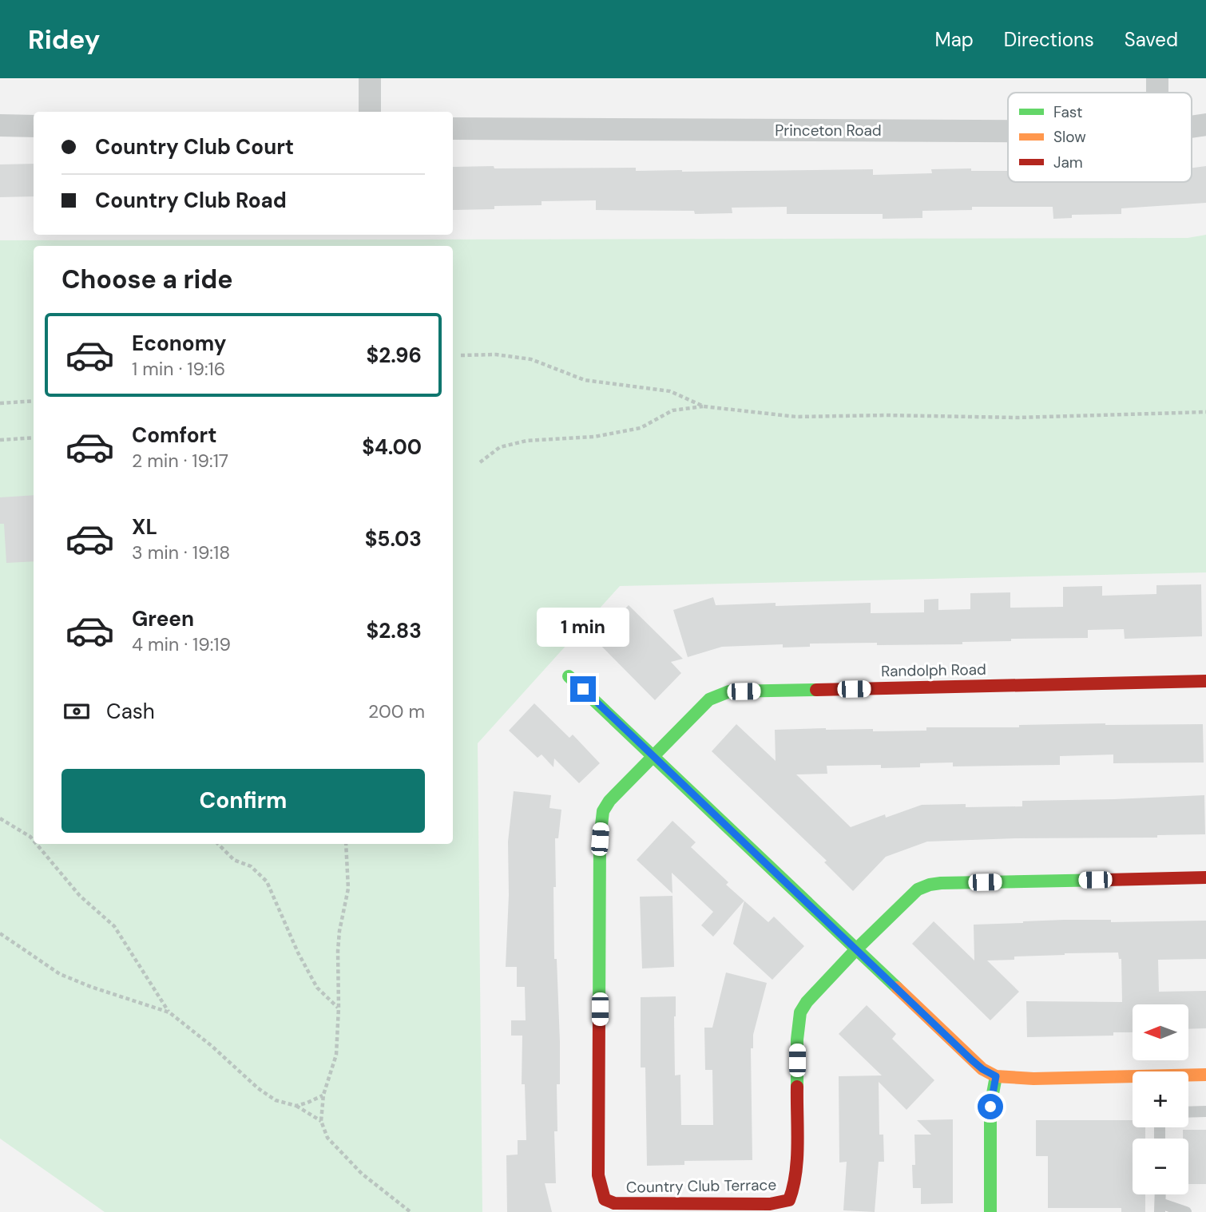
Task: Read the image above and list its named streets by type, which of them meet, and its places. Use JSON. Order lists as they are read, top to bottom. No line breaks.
{"streets":{"street":["Princeton Road","Randolph Road","Country Club Terrace"]},"crossings":[["Randolph Road","Country Club Terrace"]],"legend":["Fast","Slow","Jam"],"north":"left","page":{"header":"Ridey","nav":["Map","Directions","Saved"],"banner":["Country Club Court","Country Club Road"],"heading":"Choose a ride","list":[{"name":"Economy","note":"1 min · 19:16","value":"$2.96"},{"name":"Comfort","note":"2 min · 19:17","value":"$4.00"},{"name":"XL","note":"3 min · 19:18","value":"$5.03"},{"name":"Green","note":"4 min · 19:19","value":"$2.83"}],"bubble":"1 min","pay":["Cash","200 m"],"buttons":"Confirm","map_buttons":["+","−"]}}
